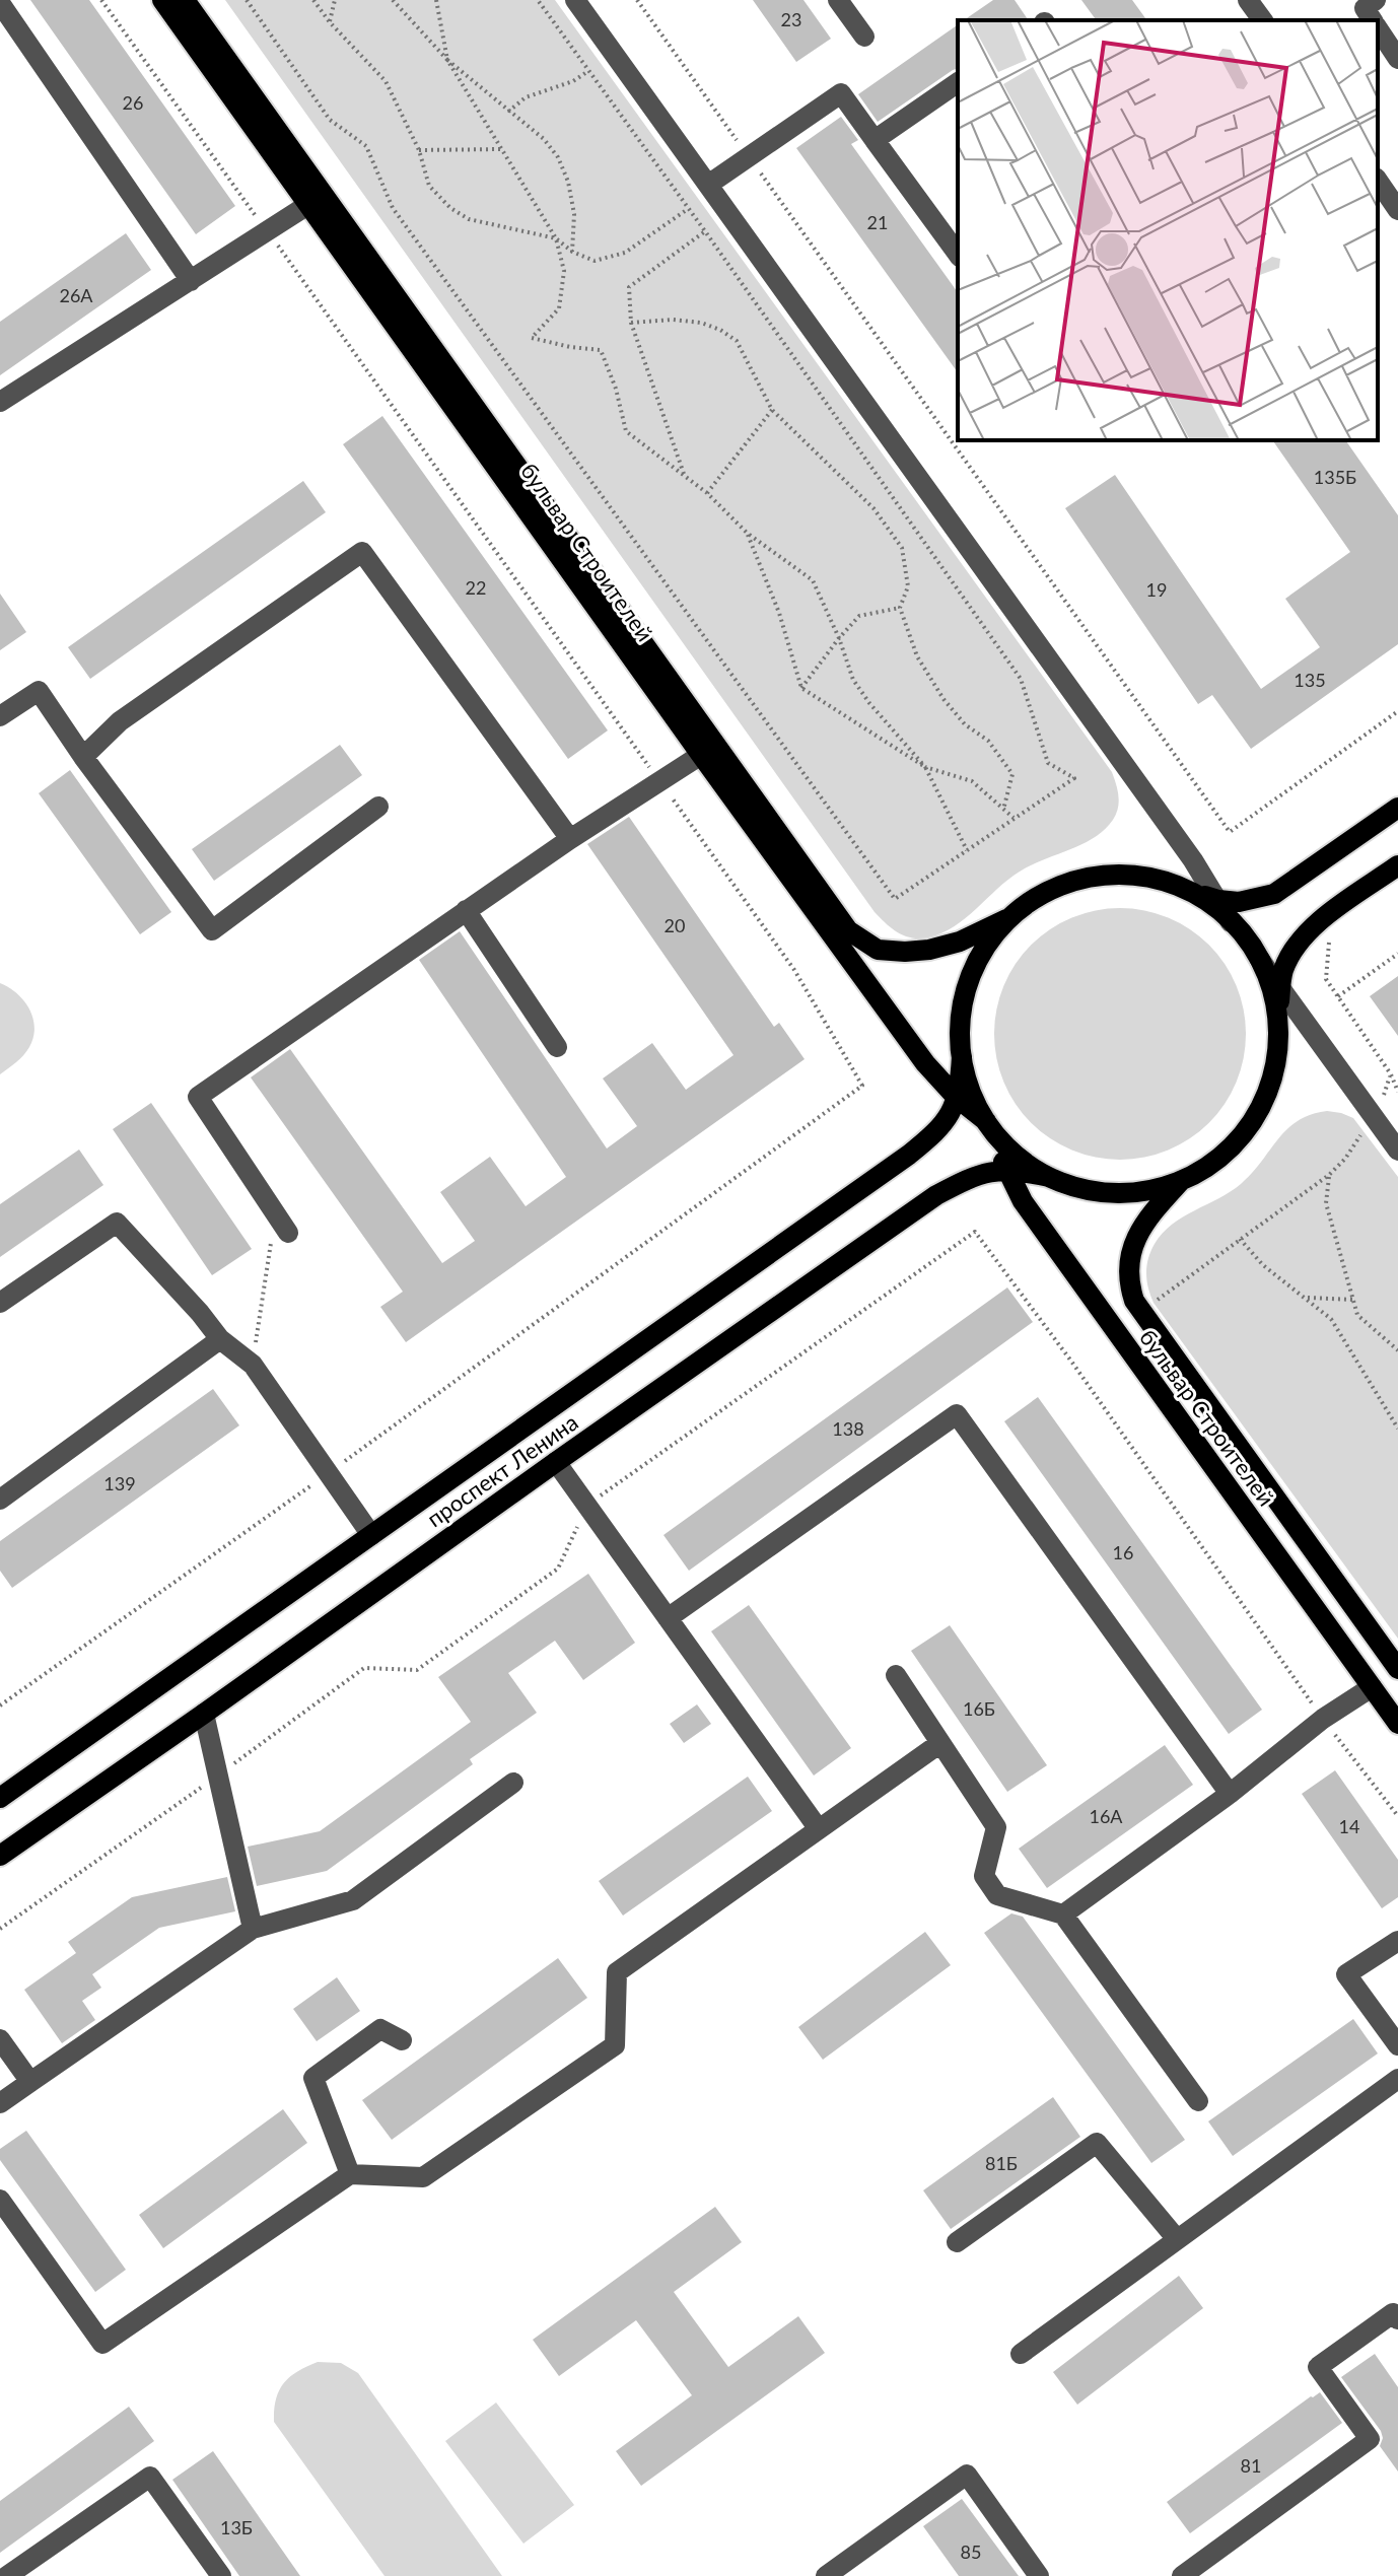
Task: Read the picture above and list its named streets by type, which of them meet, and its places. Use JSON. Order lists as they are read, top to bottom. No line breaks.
{"streets":{"main road":["бульвар Строителей","проспект Ленина"]},"crossings":[["бульвар Строителей","проспект Ленина"]],"house_numbers":["23","26","21","26А","135Б","22","19","135","20","138","139","16","16Б","16А","14","81Б","81","13Б","85"]}
